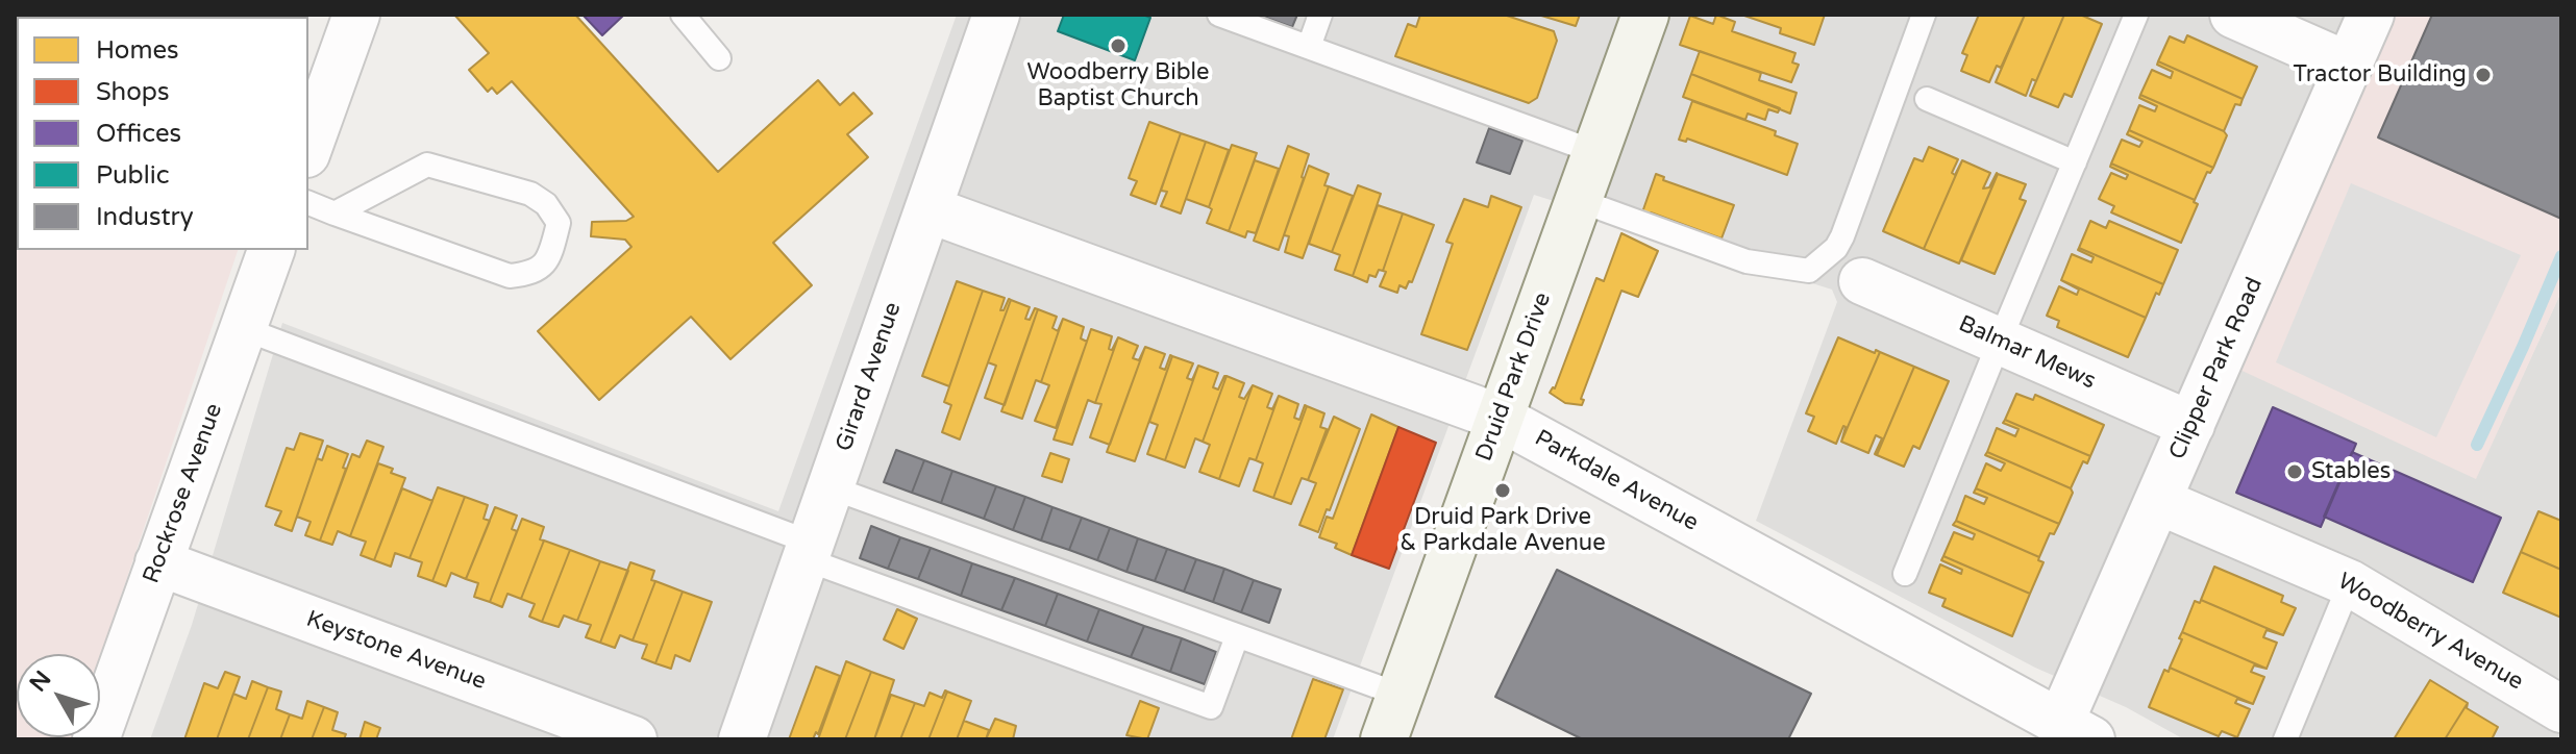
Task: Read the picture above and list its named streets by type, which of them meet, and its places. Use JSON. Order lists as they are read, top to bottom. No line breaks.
{"streets":{"main road":["Druid Park Drive"],"street":["Balmar Mews","Clipper Park Road","Girard Avenue","Parkdale Avenue","Rockrose Avenue","Woodberry Avenue","Keystone Avenue"]},"crossings":[["Balmar Mews","Clipper Park Road"],["Clipper Park Road","Parkdale Avenue"],["Clipper Park Road","Woodberry Avenue"],["Girard Avenue","Parkdale Avenue"],["Druid Park Drive","Parkdale Avenue"],["Rockrose Avenue","Keystone Avenue"]],"places":["Woodberry Bible Baptist Church","Tractor Building","Stables","Druid Park Drive & Parkdale Avenue"],"legend":["Homes","Shops","Offices","Public","Industry"],"north":"top left"}
